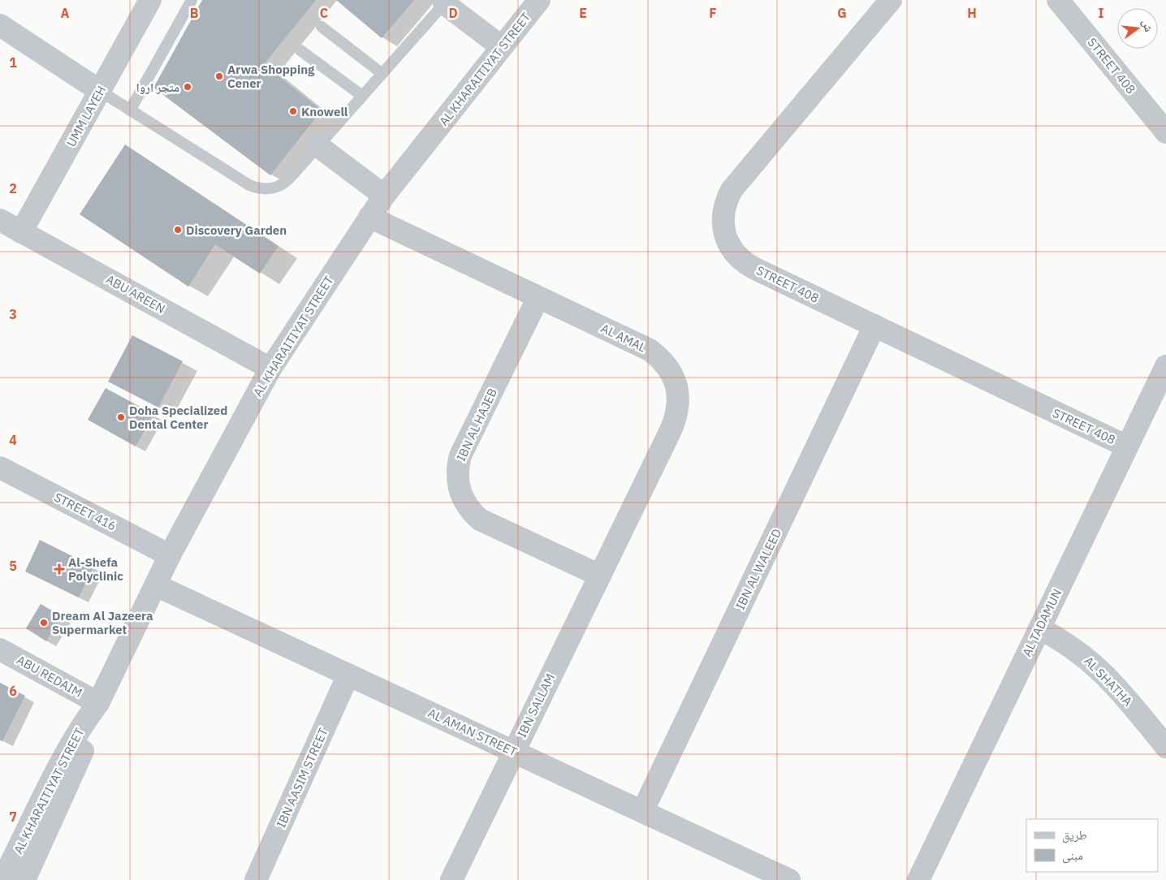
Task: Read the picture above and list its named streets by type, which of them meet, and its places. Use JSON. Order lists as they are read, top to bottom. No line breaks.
{"streets":{"street":["STREET 408","AL KHARAITIYAT STREET","UMM LAYEH","ABU AREEN","AL AMAL","IBN AL HAJEB","STREET 416","IBN AL WALEED","AL TADAMUN","ABU REDAIM","AL SHATHA","IBN SALLAM","AL AMAN STREET","IBN AASIM STREET"]},"crossings":[["STREET 408","IBN AL WALEED"],["STREET 408","AL TADAMUN"],["AL KHARAITIYAT STREET","ABU AREEN"],["AL KHARAITIYAT STREET","AL AMAL"],["AL KHARAITIYAT STREET","STREET 416"],["AL KHARAITIYAT STREET","ABU REDAIM"],["AL KHARAITIYAT STREET","AL AMAN STREET"],["UMM LAYEH","ABU AREEN"],["AL AMAL","IBN AL HAJEB"],["AL AMAL","IBN SALLAM"],["IBN AL HAJEB","IBN SALLAM"],["IBN AL WALEED","AL AMAN STREET"],["AL TADAMUN","AL SHATHA"],["IBN SALLAM","AL AMAN STREET"],["AL AMAN STREET","IBN AASIM STREET"]],"places":{"other":["Arwa Shopping Cener","متجر اروا","Knowell","Discovery Garden","Doha Specialized Dental Center","Dream Al Jazeera Supermarket"],"health":["Al-Shefa Polyclinic"]},"legend":["طريق","مبنى"],"north":"right","grid":{"columns":["A","B","C","D","E","F","G","H","I"],"rows":["1","2","3","4","5","6","7"]}}
